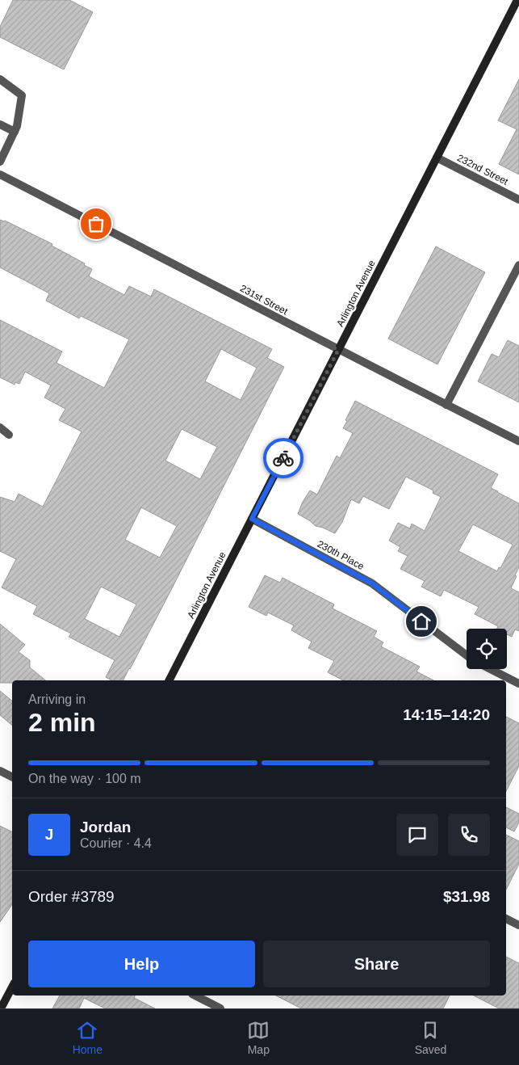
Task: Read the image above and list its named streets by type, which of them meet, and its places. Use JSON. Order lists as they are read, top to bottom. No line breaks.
{"streets":{"main road":["Arlington Avenue"],"street":["232nd Street","231st Street","230th Place"]},"crossings":[["232nd Street","Arlington Avenue"],["Arlington Avenue","231st Street"],["Arlington Avenue","230th Place"]],"page":{"heading":["2 min","Arriving in","14:15–14:20"],"panel":["Jordan","Courier · 4.4","Order #3789","$31.98"],"bar":"On the way · 100 m","round":"J","buttons":["Help","Share"],"tabs":["Home","Map","Saved"]}}
